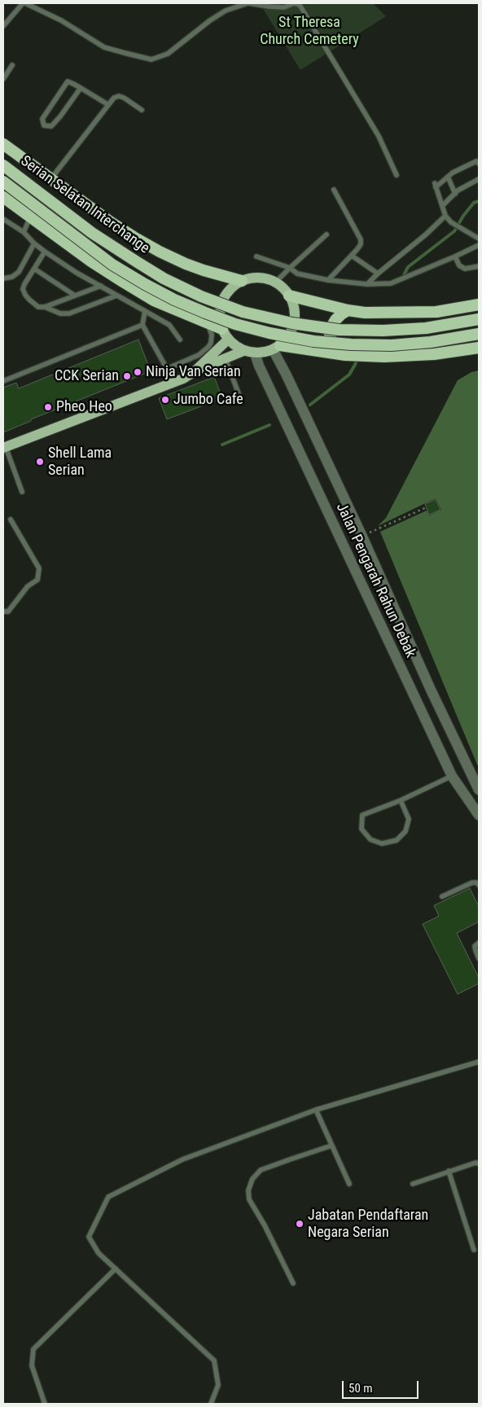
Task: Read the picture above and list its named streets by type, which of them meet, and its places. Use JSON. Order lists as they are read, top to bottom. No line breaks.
{"streets":{"highway":["Serian Selatan Interchange"],"street":["Jalan Pengarah Rahun Debak"]},"parks":["St Theresa Church Cemetery"],"places":["Ninja Van Serian","CCK Serian","Jumbo Cafe","Pheo Heo","Shell Lama Serian","Jabatan Pendaftaran Negara Serian"],"scale_bar":"50 m"}
